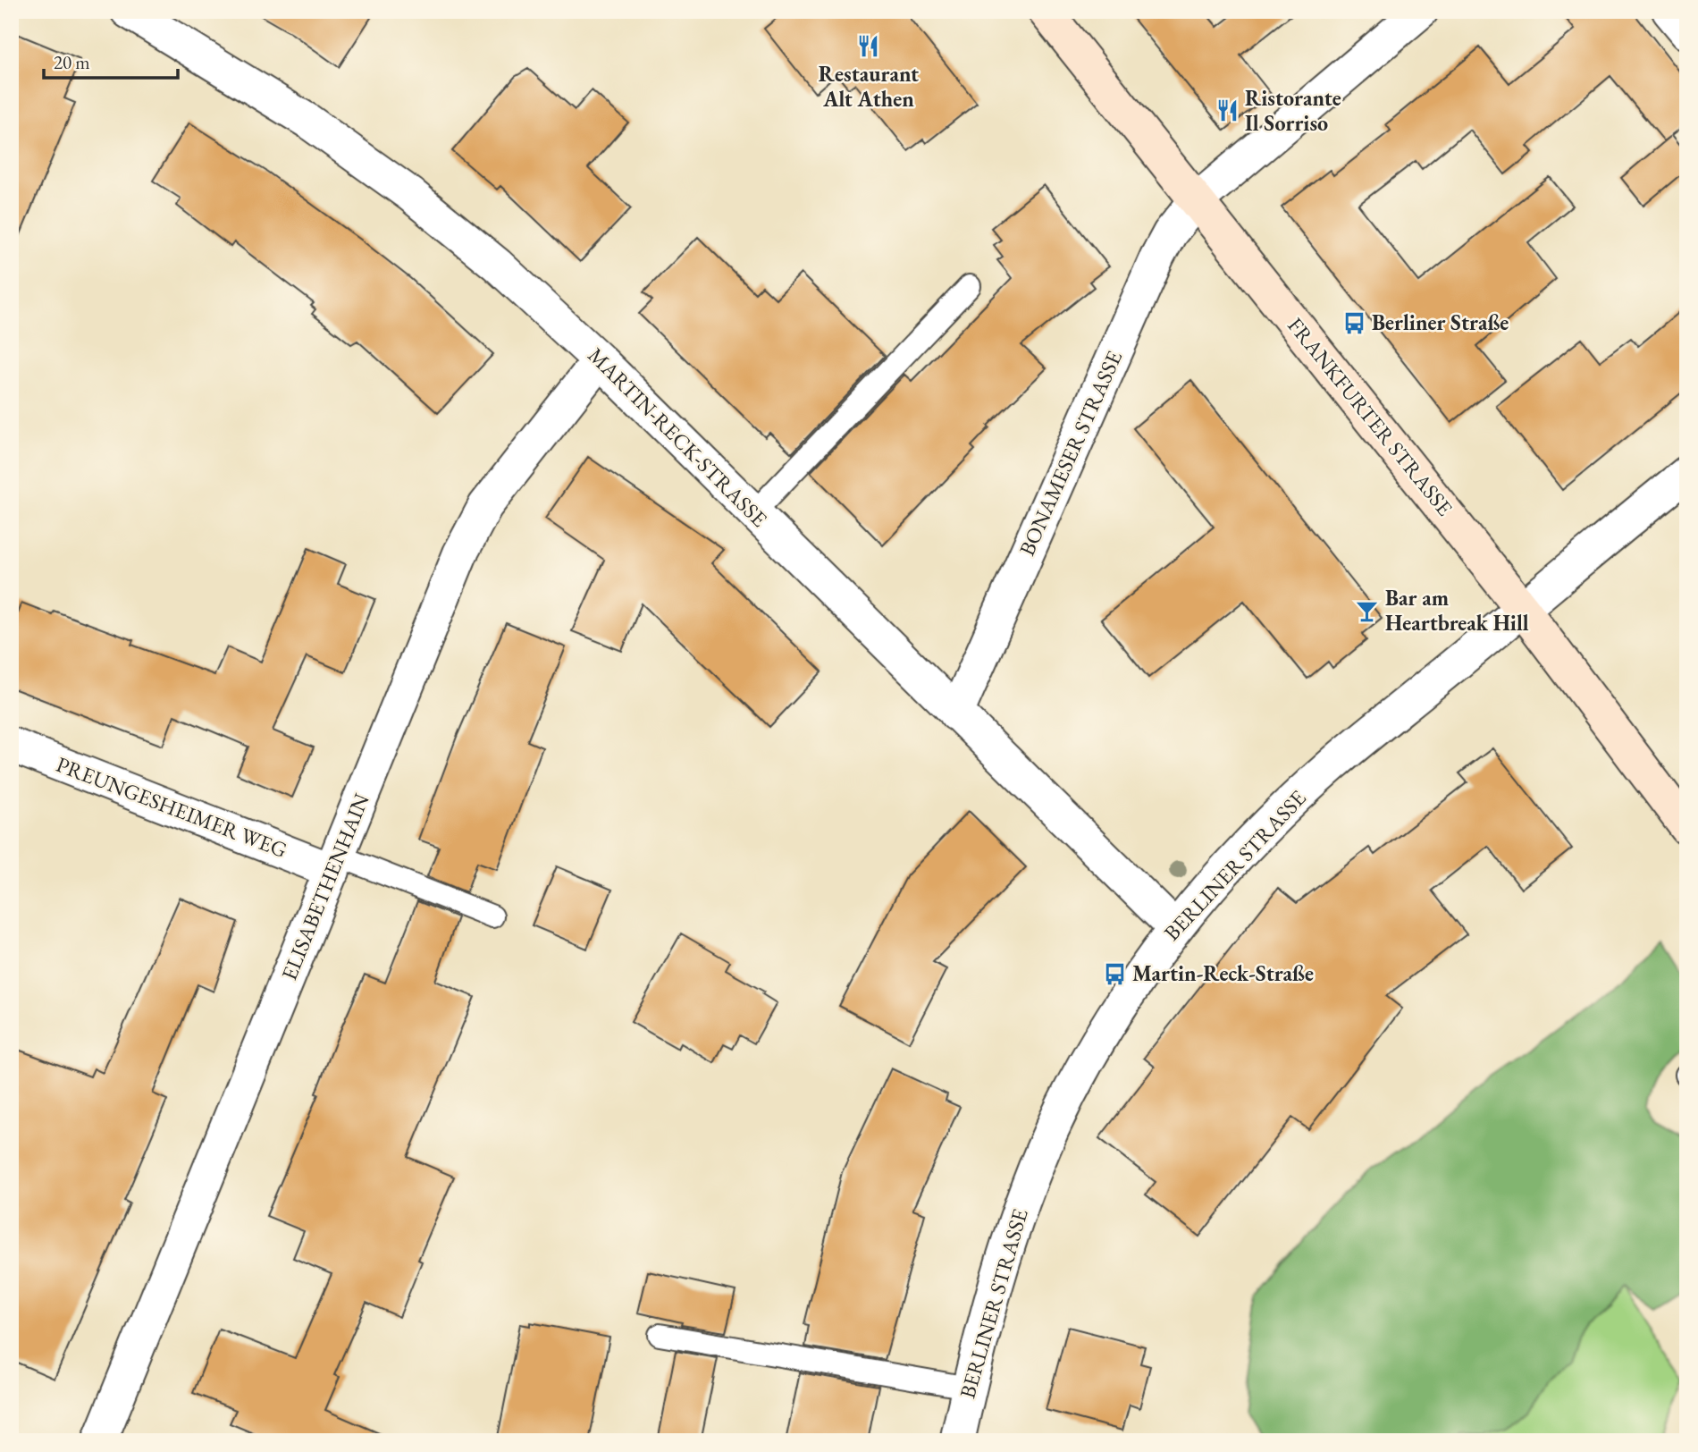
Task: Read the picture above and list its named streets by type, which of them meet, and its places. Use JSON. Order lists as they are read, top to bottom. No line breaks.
{"streets":{"main road":["FRANKFURTER STRASSE"],"street":["MARTIN-RECK-STRASSE","BONAMESER STRASSE","PREUNGESHEIMER WEG","BERLINER STRASSE","ELISABETHENHAIN"]},"crossings":[["FRANKFURTER STRASSE","BONAMESER STRASSE"],["FRANKFURTER STRASSE","BERLINER STRASSE"],["MARTIN-RECK-STRASSE","BONAMESER STRASSE"],["MARTIN-RECK-STRASSE","BERLINER STRASSE"],["MARTIN-RECK-STRASSE","ELISABETHENHAIN"],["PREUNGESHEIMER WEG","ELISABETHENHAIN"]],"places":{"restaurant":["Restaurant Alt Athen","Ristorante Il Sorriso"],"bus stop":["Berliner Straße","Martin-Reck-Straße"],"bar":["Bar am Heartbreak Hill"]},"scale_bar":"20 m"}
